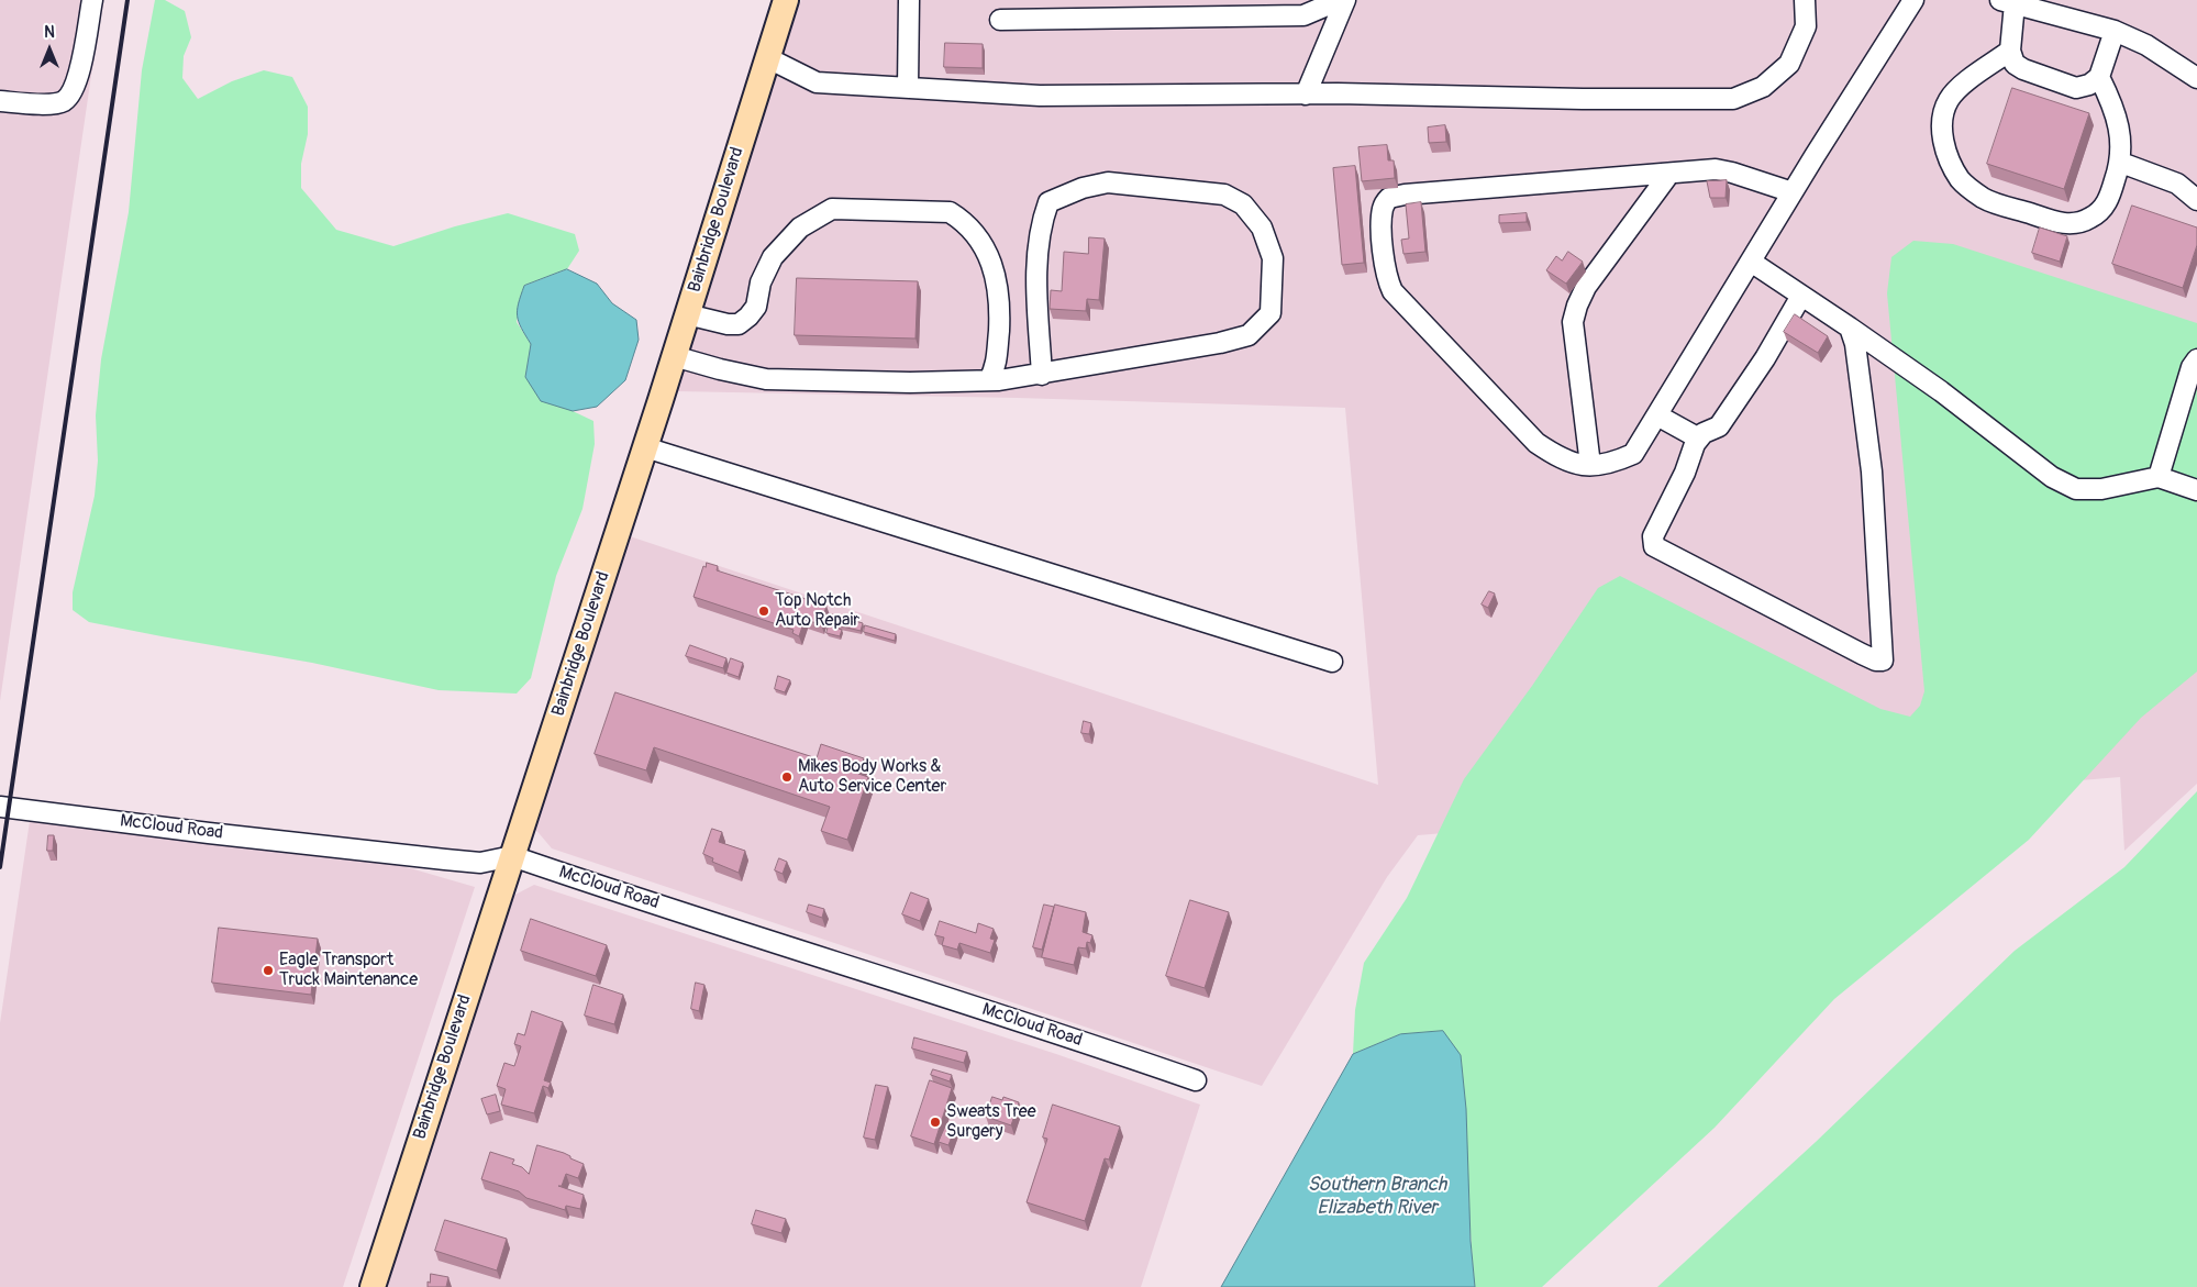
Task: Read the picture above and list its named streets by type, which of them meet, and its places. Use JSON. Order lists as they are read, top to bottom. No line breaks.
{"streets":{"main road":["Bainbridge Boulevard"],"street":["McCloud Road"]},"crossings":[["Bainbridge Boulevard","McCloud Road"]],"water":["Southern Branch Elizabeth River"],"places":["Top Notch Auto Repair","Mikes Body Works & Auto Service Center","Eagle Transport Truck Maintenance","Sweats Tree Surgery"],"north":"top"}
